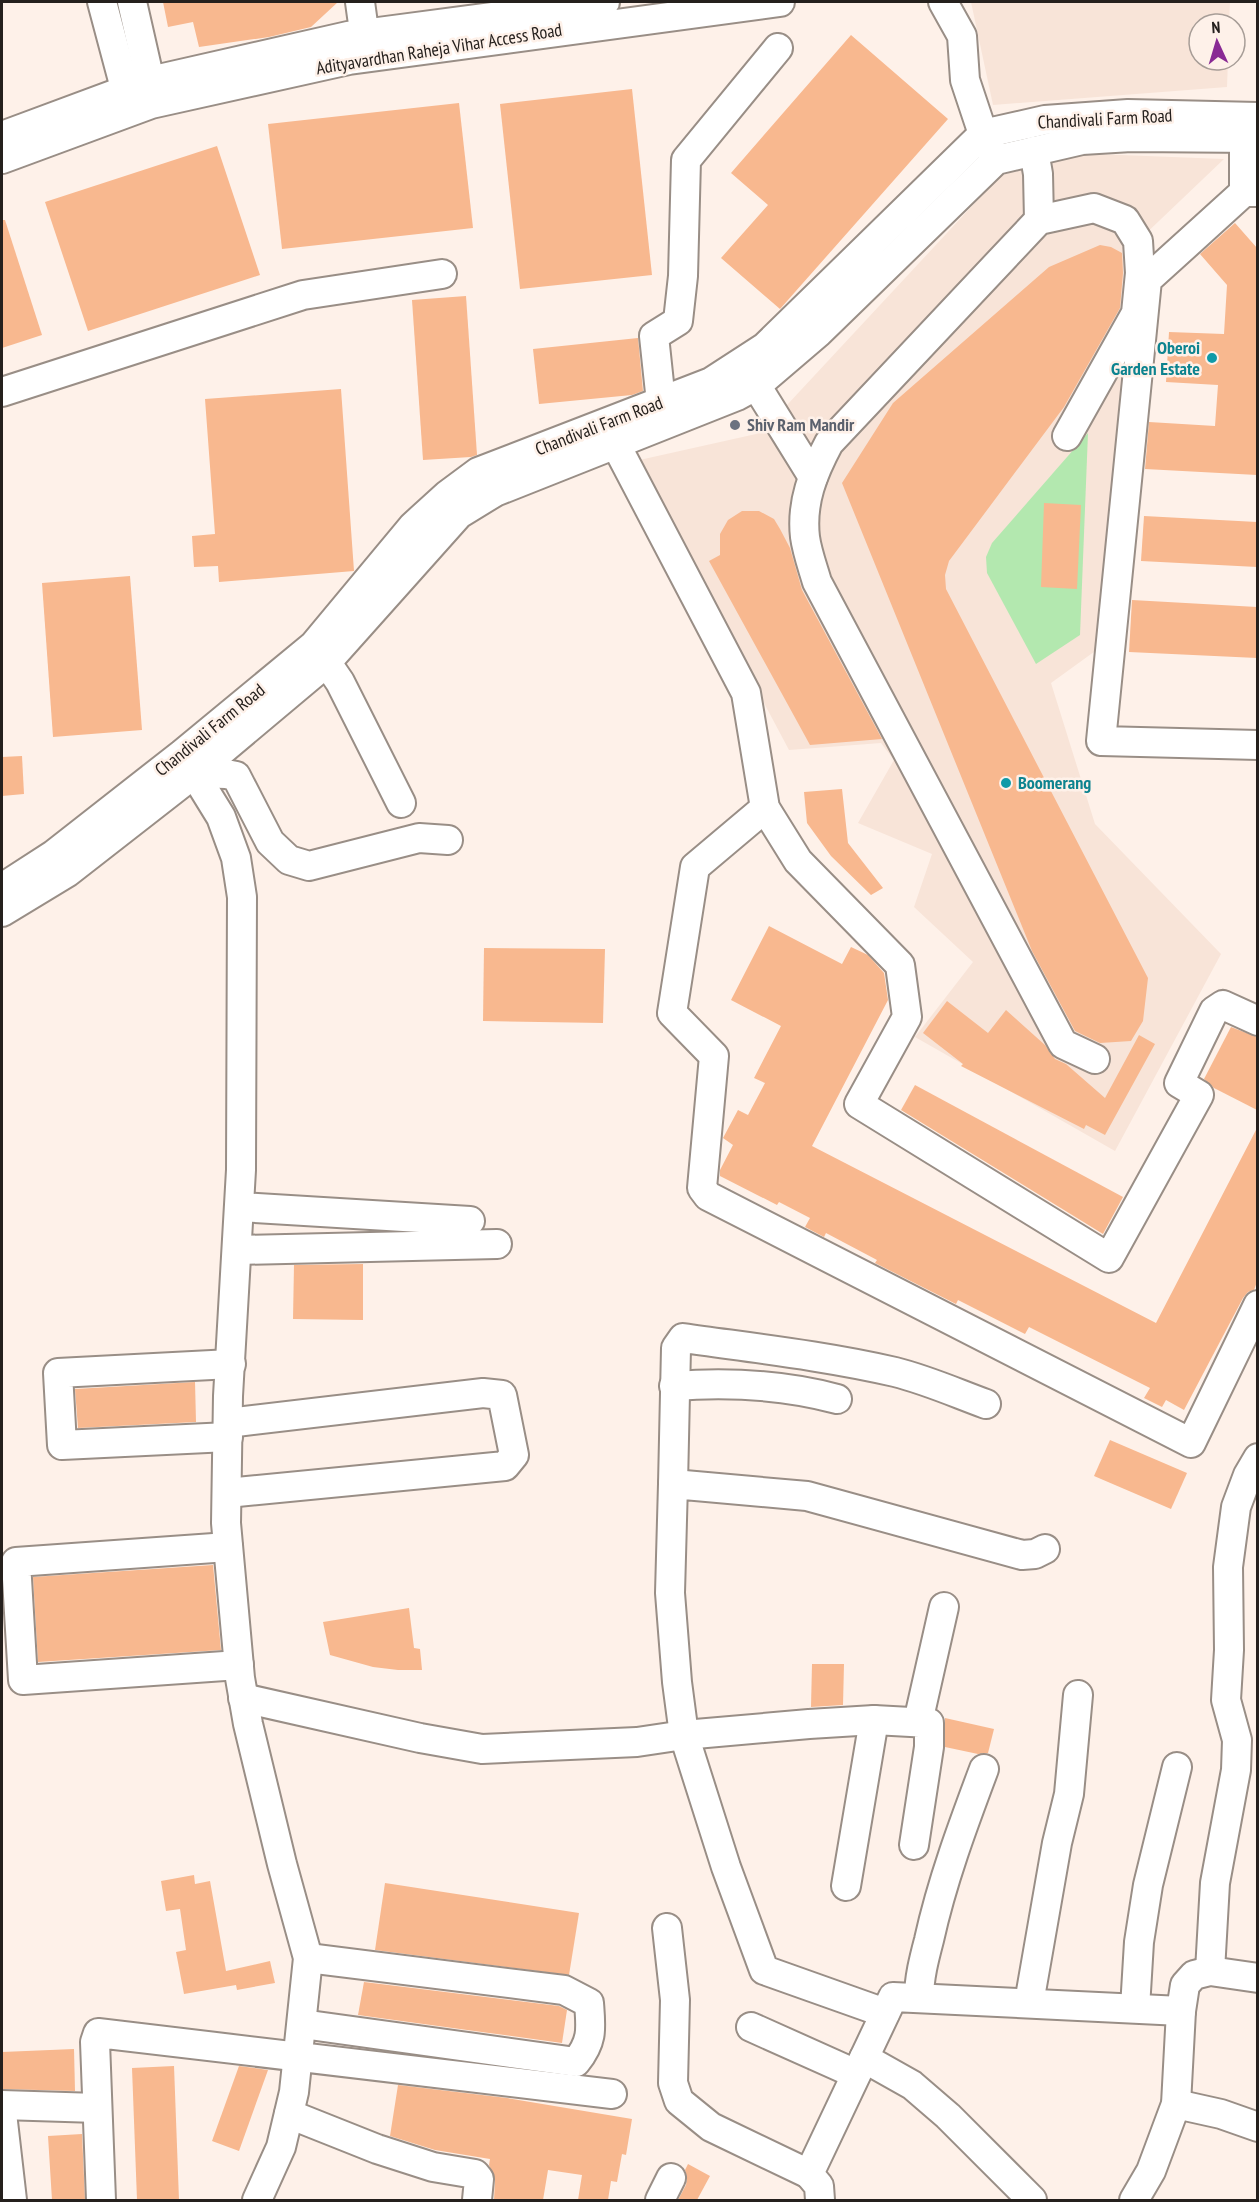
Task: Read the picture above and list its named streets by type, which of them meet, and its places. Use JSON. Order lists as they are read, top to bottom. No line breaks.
{"streets":{"street":["Adityavardhan Raheja Vihar Access Road","Chandivali Farm Road"]},"places":["Oberoi Garden Estate","Shiv Ram Mandir","Boomerang"],"north":"top"}
